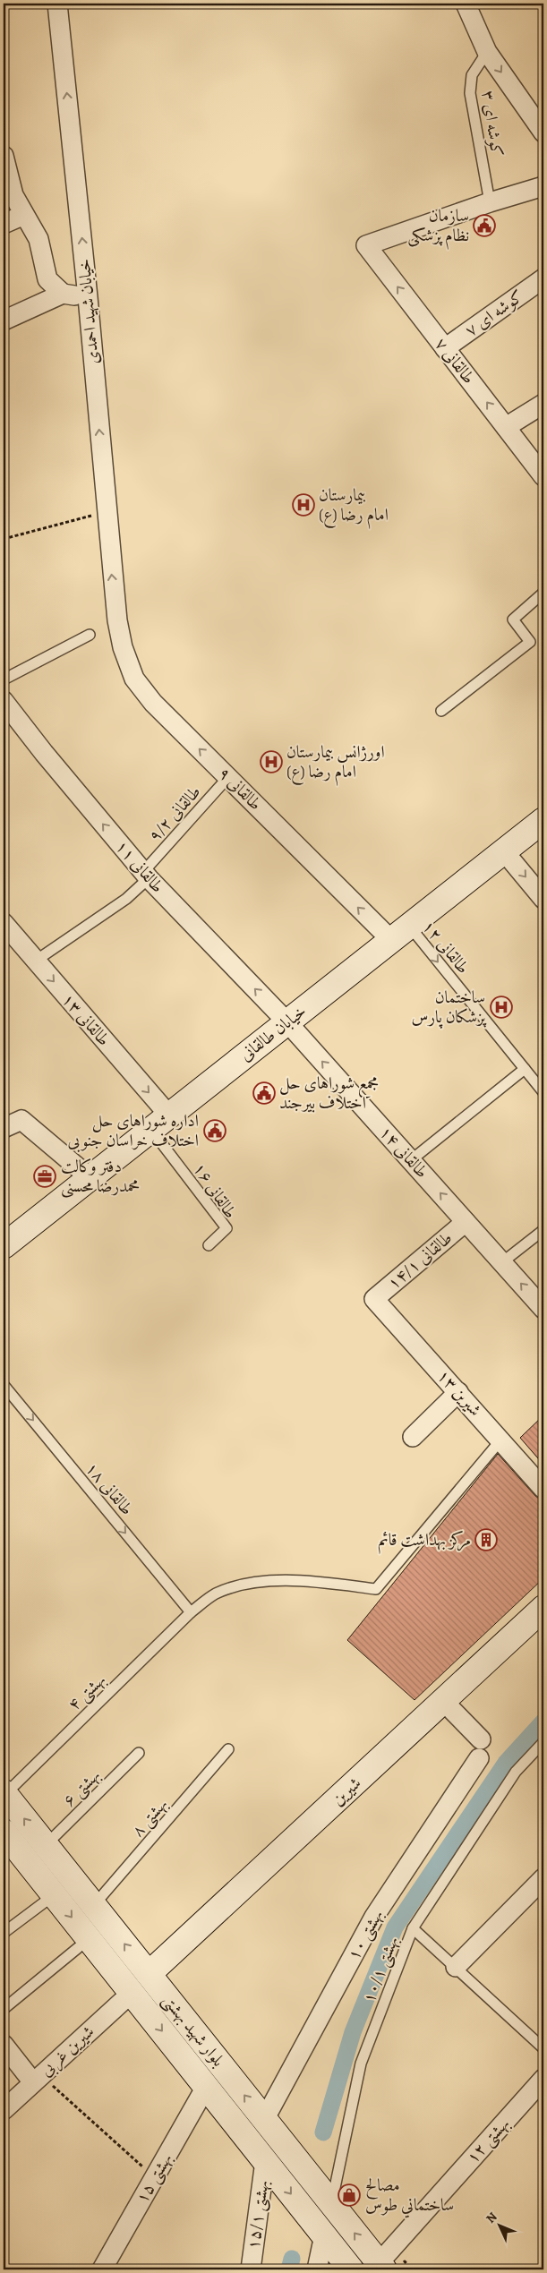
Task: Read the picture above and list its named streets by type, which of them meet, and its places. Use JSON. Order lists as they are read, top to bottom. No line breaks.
{"streets":{"main road":["خیابان طالقانی","شیرین","بلوار شهید بهشتی"],"street":["خیابان شهید احمدی","کوشه ای ۷","طالقانی ۷","طالقانی ۹","طالقانی ۱۱","طالقانی ۱۳","طالقانی ۱۴","طالقانی ۱۴/۱","شیرین ۱۳","بهشتی ۱۰","شیرین غربی","بهشتی ۱۲","بهشتی ۱۵","بهشتی ۱۵/۱"],"lane":["کوشه ای ۳","طالقانی ۹/۲","طالقانی ۱۲","طالقانی ۱۶","طالقانی ۱۸","بهشتی ۴","بهشتی ۶","بهشتی ۸","بهشتی ۱۰/۱"]},"crossings":[["کوشه ای ۳","طالقانی ۷"],["خیابان شهید احمدی","طالقانی ۹"],["کوشه ای ۷","طالقانی ۷"],["طالقانی ۹","طالقانی ۹/۲"],["طالقانی ۹","طالقانی ۱۲"],["طالقانی ۹","خیابان طالقانی"],["طالقانی ۹/۲","طالقانی ۱۱"],["طالقانی ۹/۲","طالقانی ۱۳"],["طالقانی ۱۱","خیابان طالقانی"],["طالقانی ۱۱","طالقانی ۱۴"],["طالقانی ۱۲","خیابان طالقانی"],["طالقانی ۱۳","خیابان طالقانی"],["طالقانی ۱۳","طالقانی ۱۶"],["خیابان طالقانی","طالقانی ۱۴"],["خیابان طالقانی","طالقانی ۱۶"],["طالقانی ۱۴","طالقانی ۱۴/۱"],["طالقانی ۱۴/۱","شیرین ۱۳"],["شیرین ۱۳","بهشتی ۴"],["طالقانی ۱۸","بهشتی ۴"],["بهشتی ۴","بلوار شهید بهشتی"],["بهشتی ۶","بلوار شهید بهشتی"],["شیرین","بهشتی ۱۰"],["شیرین","بلوار شهید بهشتی"],["بهشتی ۸","بلوار شهید بهشتی"],["بهشتی ۱۰","بلوار شهید بهشتی"],["بهشتی ۱۰/۱","بلوار شهید بهشتی"],["بلوار شهید بهشتی","شیرین غربی"],["بلوار شهید بهشتی","بهشتی ۱۲"],["بلوار شهید بهشتی","بهشتی ۱۵"],["بلوار شهید بهشتی","بهشتی ۱۵/۱"]],"one_way":["خیابان شهید احمدی","طالقانی ۹","طالقانی ۱۱","طالقانی ۱۲","طالقانی ۱۳","طالقانی ۱۴","طالقانی ۱۸"],"places":{"public building":["سازمان نظام پزشکی","مجمع شوراهای حل اختلاف بیرجند","اداره شوراهای حل اختلاف خراسان جنوبی"],"hospital":["بیمارستان امام رضا (ع)","اورژانس بیمارستان امام رضا (ع)","ساختمان پزشکان پارس"],"office":["دفتر وکالت محمدرضا محسنی"],"building":["مرکز بهداشت قائم"],"shop":["مصالح ساختماني طوس"]},"north":"top left"}
